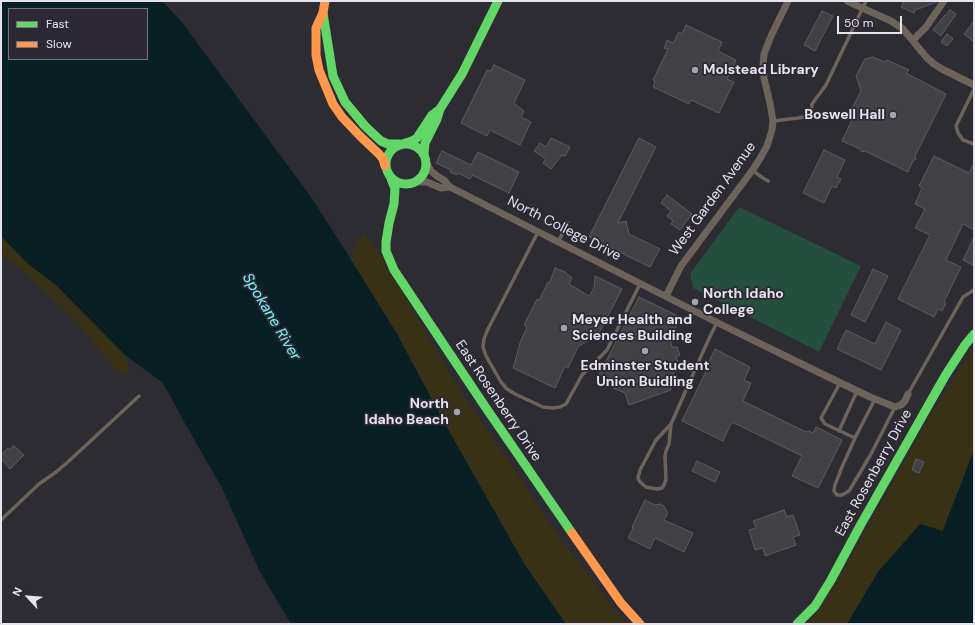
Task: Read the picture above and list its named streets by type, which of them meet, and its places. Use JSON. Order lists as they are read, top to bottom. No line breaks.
{"streets":{"street":["West Garden Avenue","North College Drive","East Rosenberry Drive"]},"crossings":[["West Garden Avenue","North College Drive"],["North College Drive","East Rosenberry Drive"]],"water":["Spokane River"],"places":["Molstead Library","Boswell Hall","North Idaho College","Meyer Health and Sciences Building","Edminster Student Union Buidling","North Idaho Beach"],"legend":["Fast","Slow"],"scale_bar":"50 m","north":"top left"}
